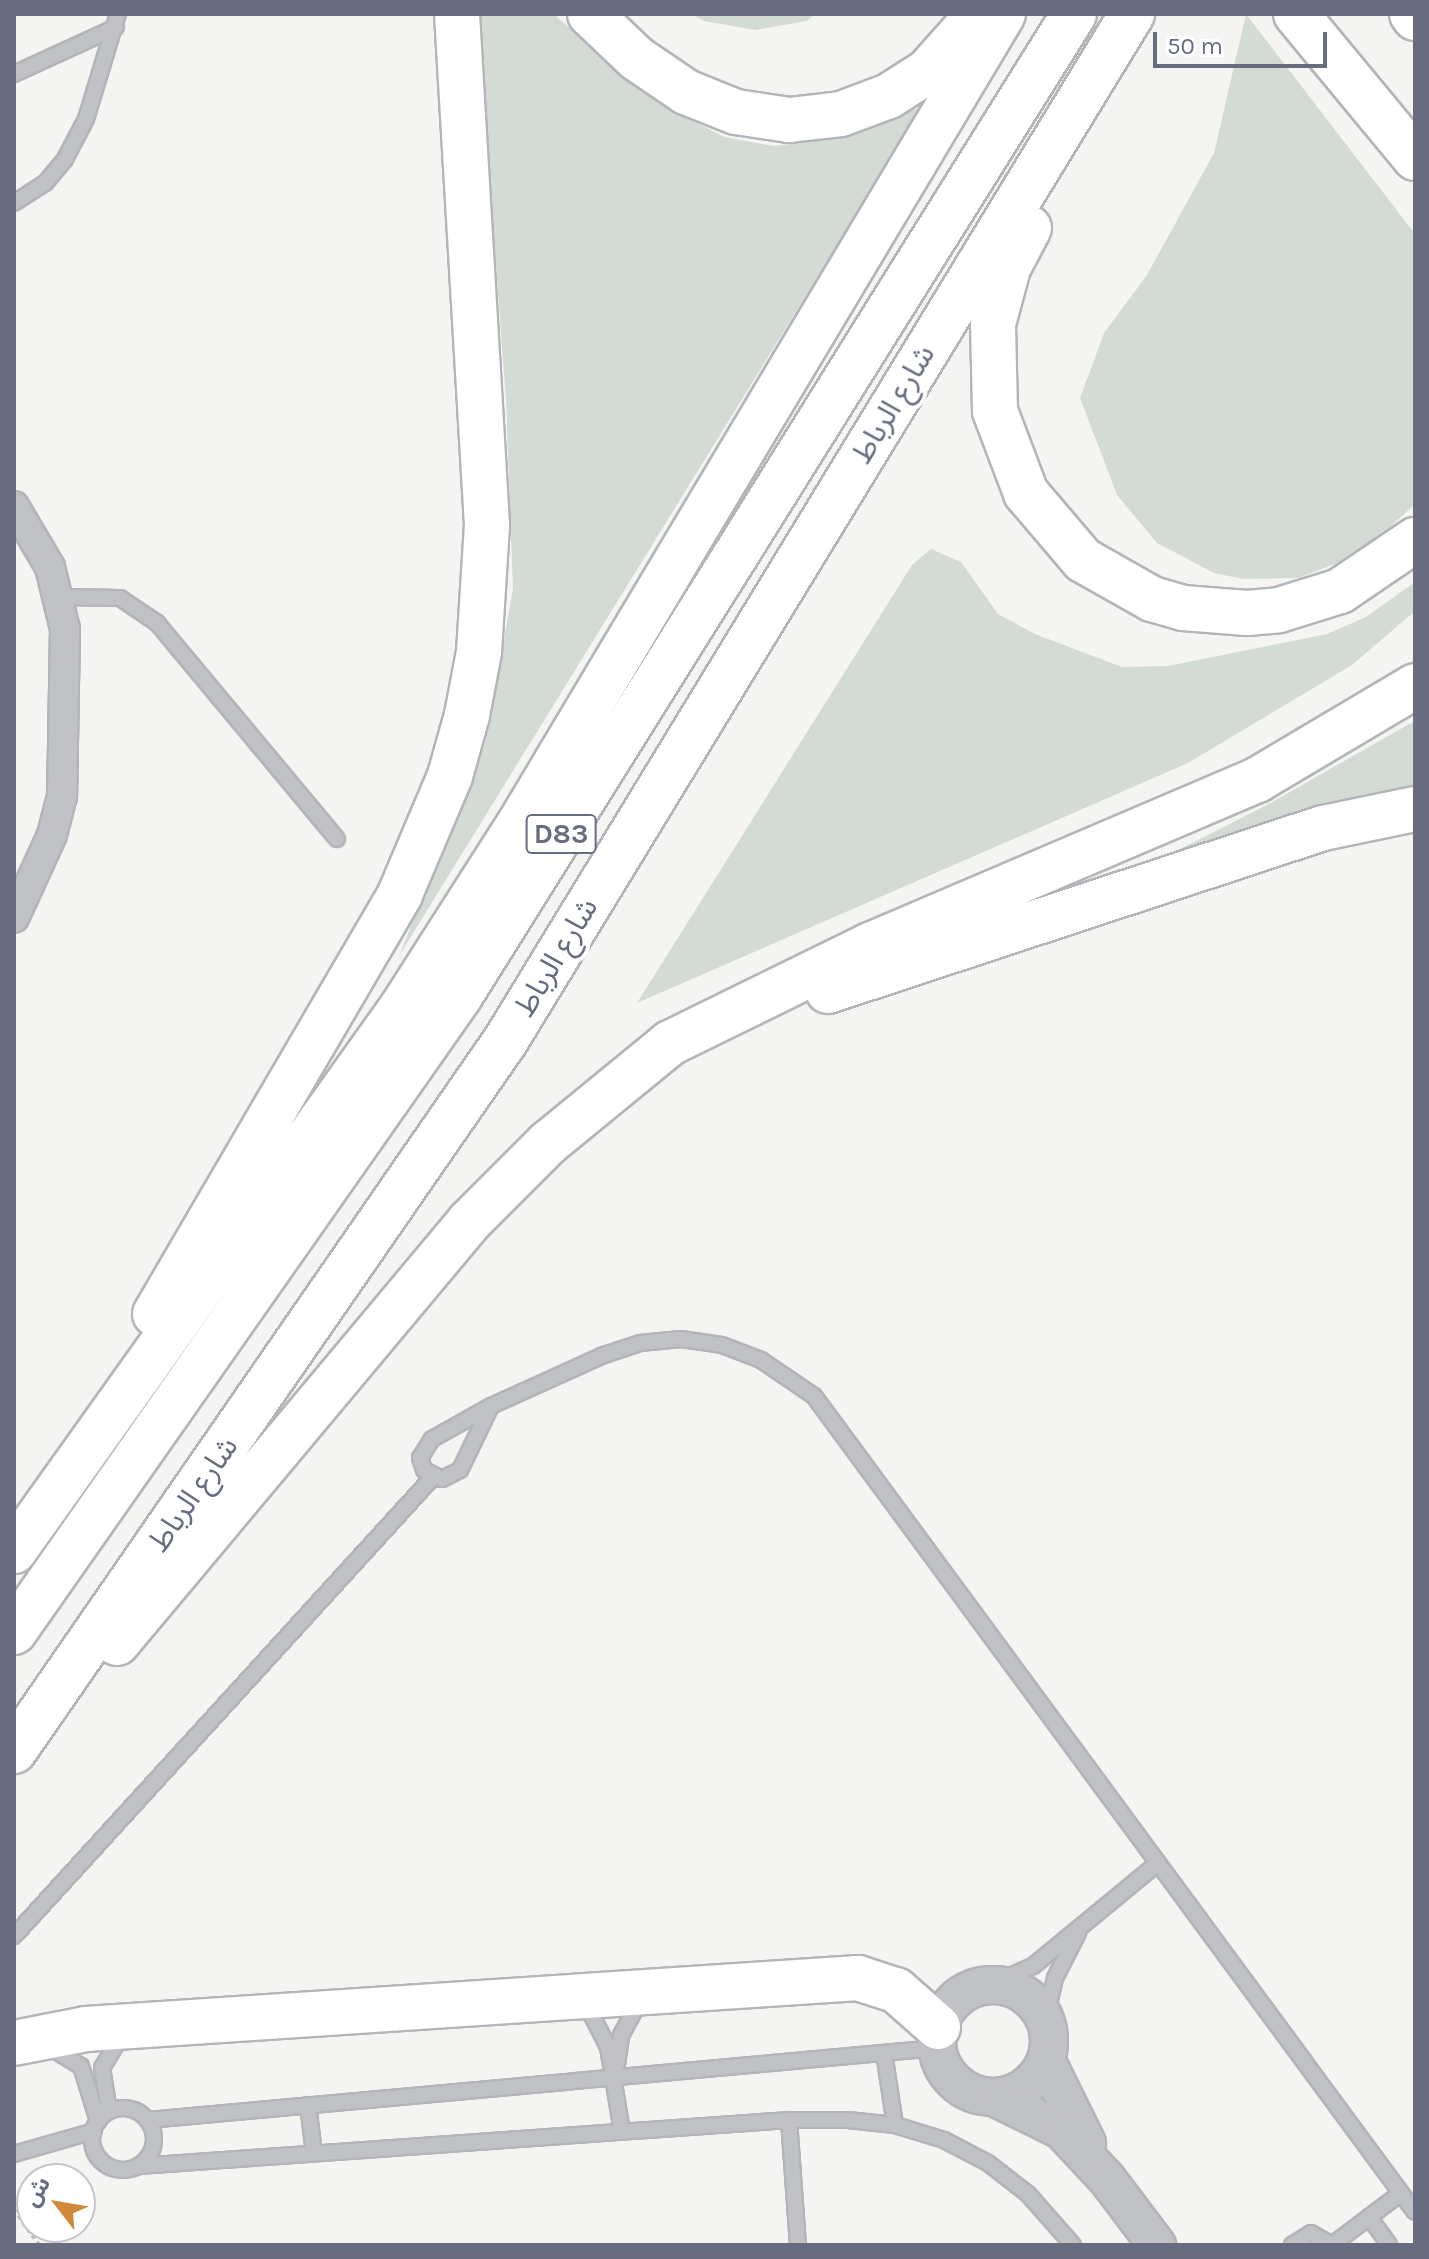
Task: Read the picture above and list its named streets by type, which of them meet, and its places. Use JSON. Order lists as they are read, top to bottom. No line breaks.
{"streets":{"highway":["شارع الرباط","D83"]},"scale_bar":"50 m","north":"top left"}
